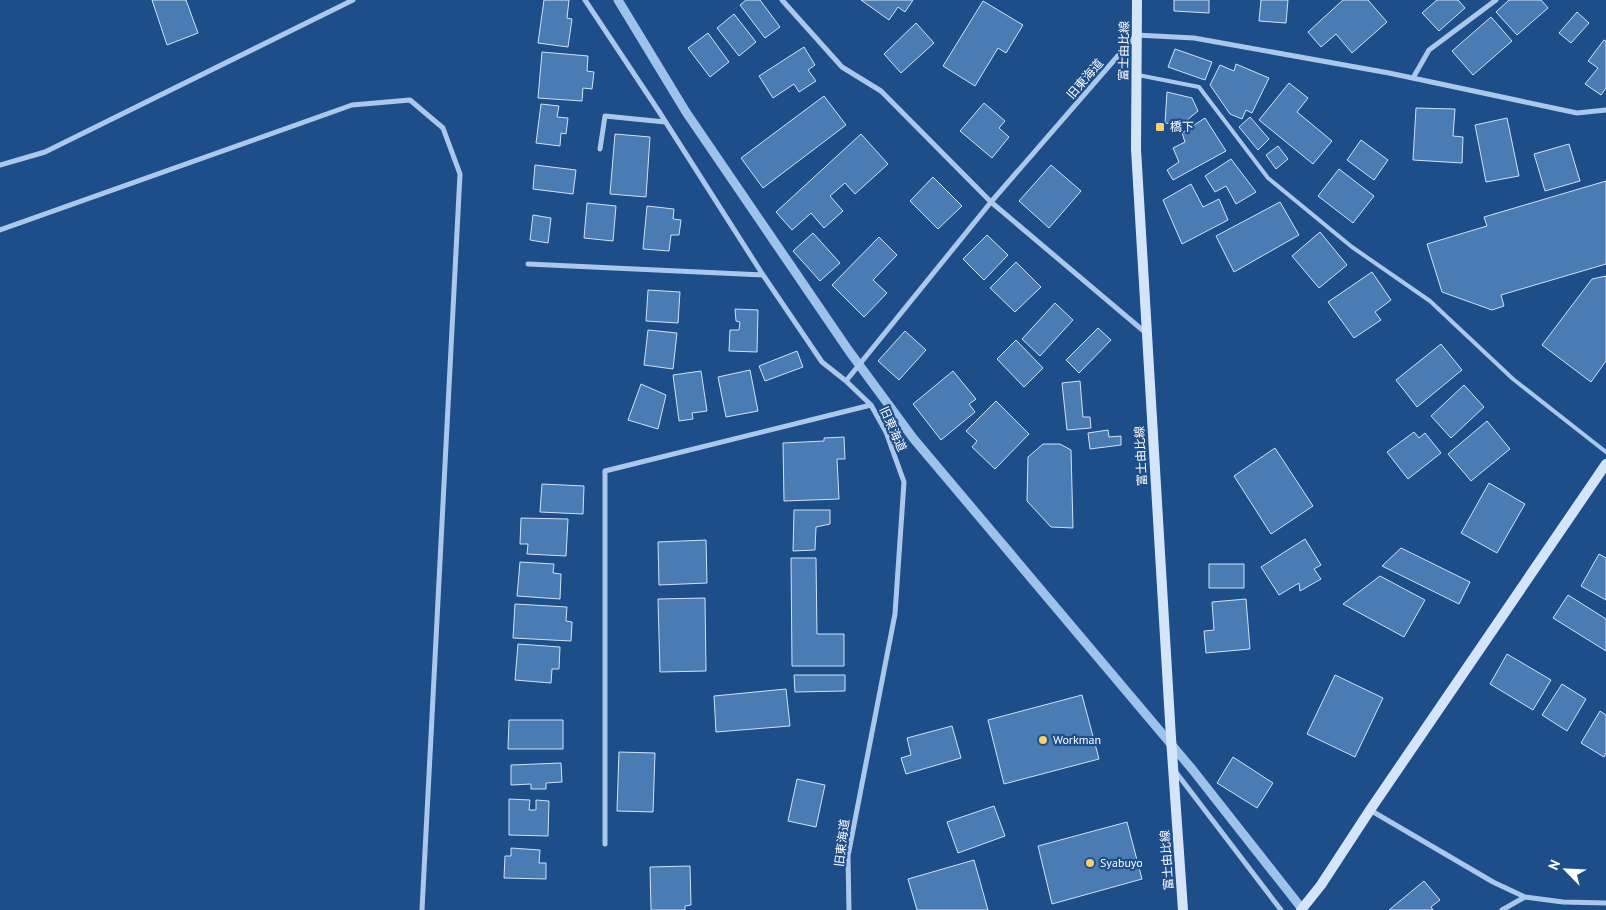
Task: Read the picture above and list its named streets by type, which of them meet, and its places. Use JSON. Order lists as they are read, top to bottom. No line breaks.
{"streets":{"main road":["富士由比線"],"street":["旧東海道"]},"crossings":[["富士由比線","旧東海道"]],"places":{"transit":["橋下"],"other":["Workman","Syabuyo"]},"north":"top left"}
